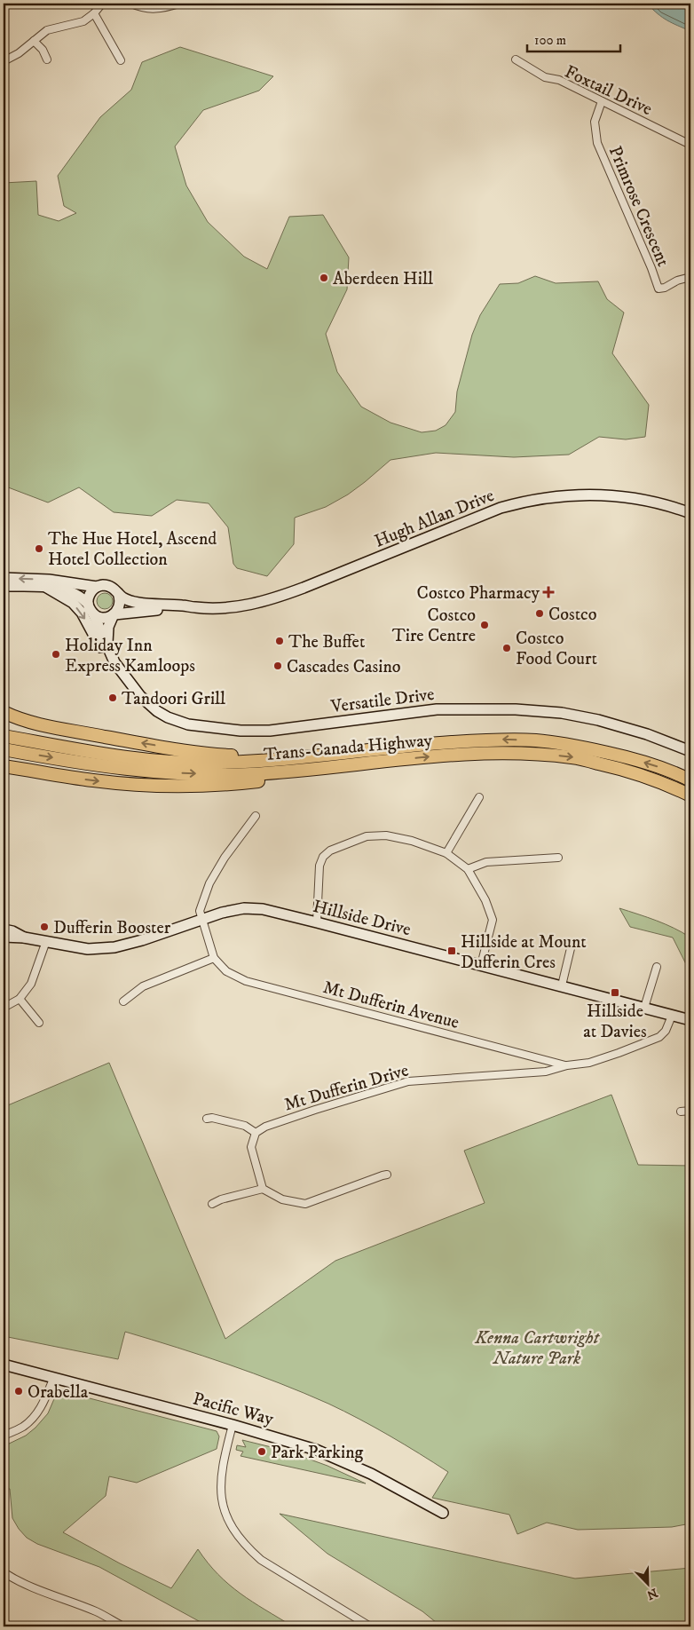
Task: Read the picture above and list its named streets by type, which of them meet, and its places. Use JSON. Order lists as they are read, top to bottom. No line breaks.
{"streets":{"highway":["Trans-Canada Highway"],"street":["Foxtail Drive","Primrose Crescent","Hugh Allan Drive","Versatile Drive","Hillside Drive","Mt Dufferin Avenue","Mt Dufferin Drive","Pacific Way"]},"crossings":[["Foxtail Drive","Primrose Crescent"],["Hugh Allan Drive","Versatile Drive"],["Hillside Drive","Mt Dufferin Drive"],["Mt Dufferin Avenue","Mt Dufferin Drive"]],"parks":["Kenna Cartwright Nature Park"],"places":{"other":["Aberdeen Hill","The Hue Hotel, Ascend Hotel Collection","Costco","Costco Tire Centre","The Buffet","Costco Food Court","Holiday Inn Express Kamloops","Cascades Casino","Tandoori Grill","Dufferin Booster","Orabella","Park Parking"],"health":["Costco Pharmacy"],"transit":["Hillside at Mount Dufferin Cres","Hillside at Davies"]},"scale_bar":"100 m","north":"bottom right"}
